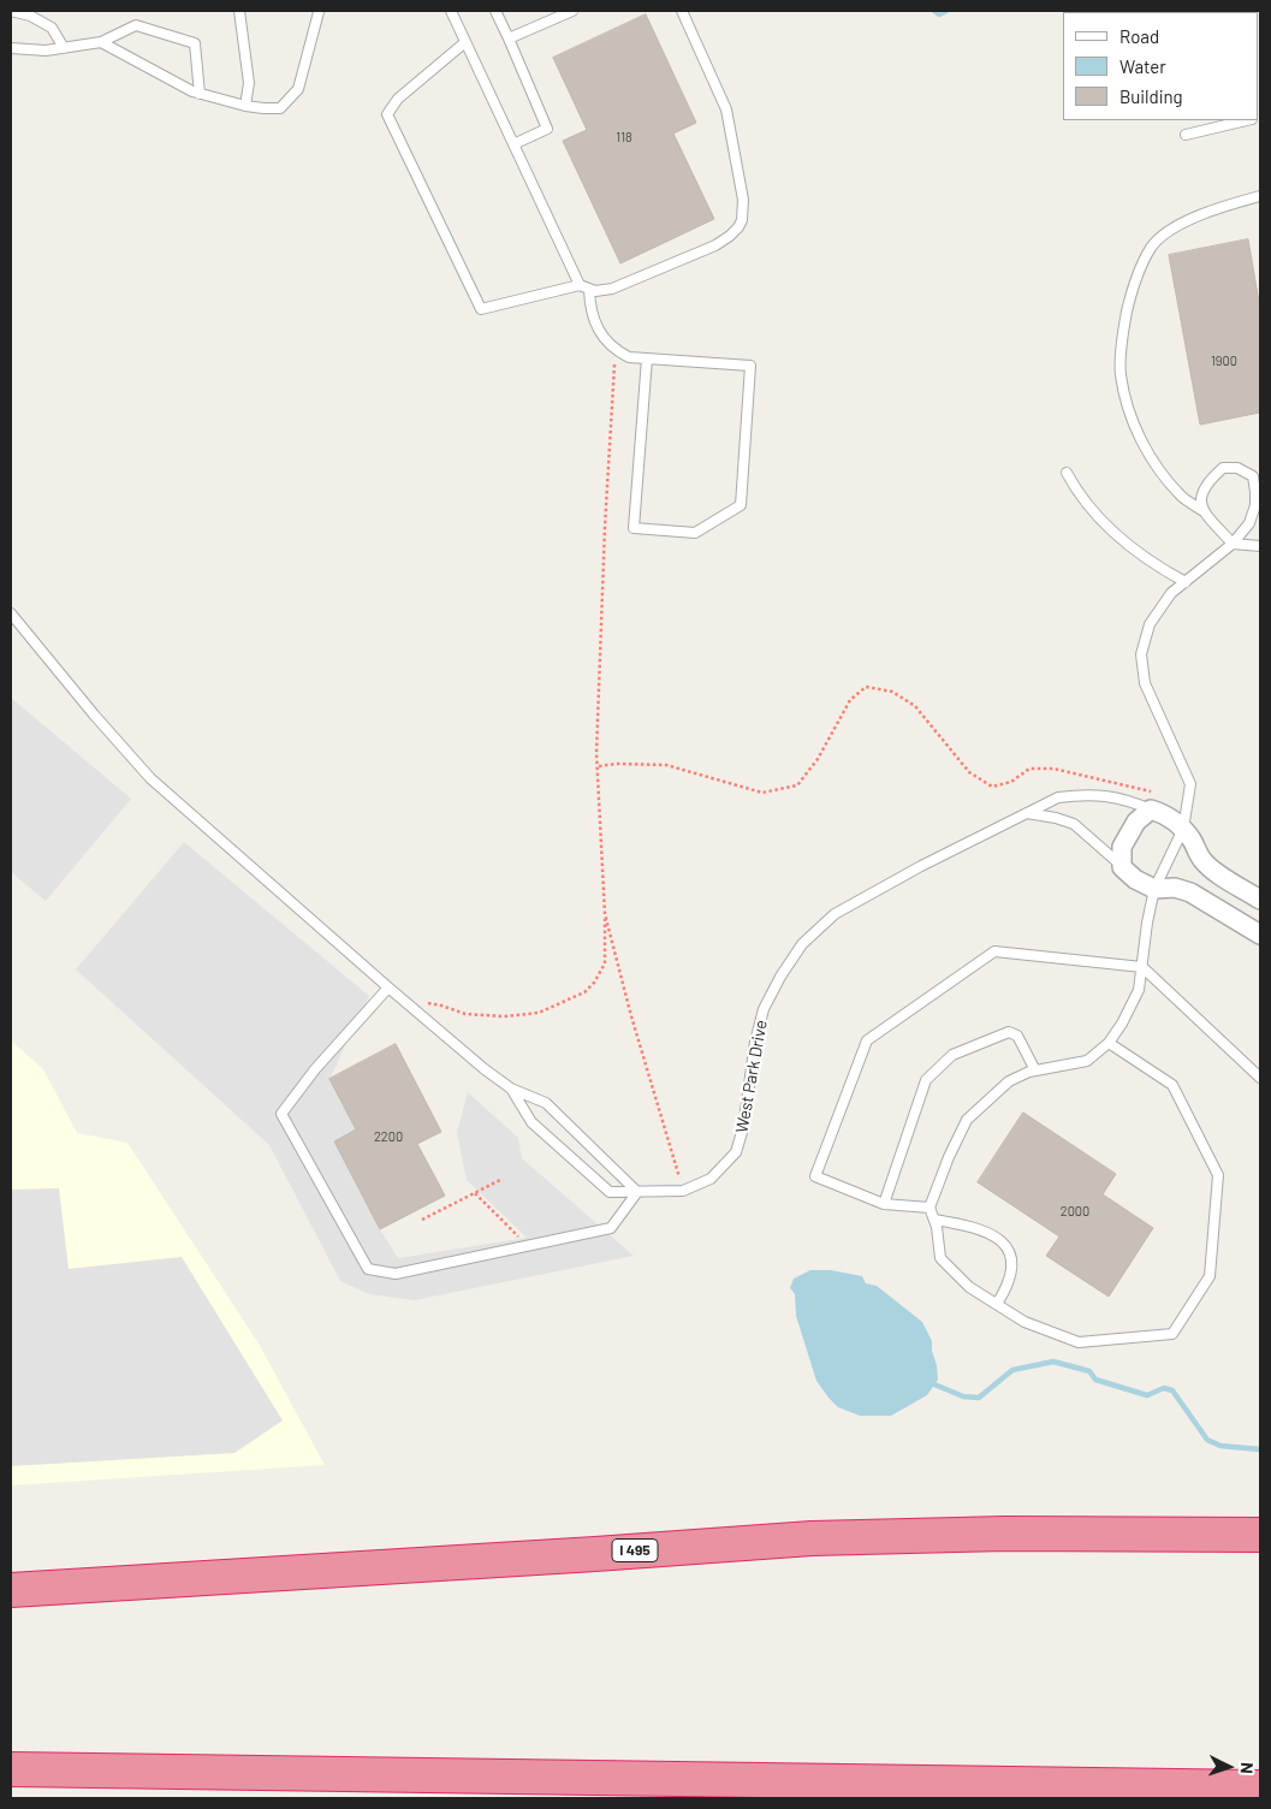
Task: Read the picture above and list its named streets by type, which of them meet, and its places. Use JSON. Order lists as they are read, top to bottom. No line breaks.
{"streets":{"highway":["I 495"],"street":["West Park Drive"]},"house_numbers":["118","1900","2200","2000"],"legend":["Road","Water","Building"],"north":"right"}
